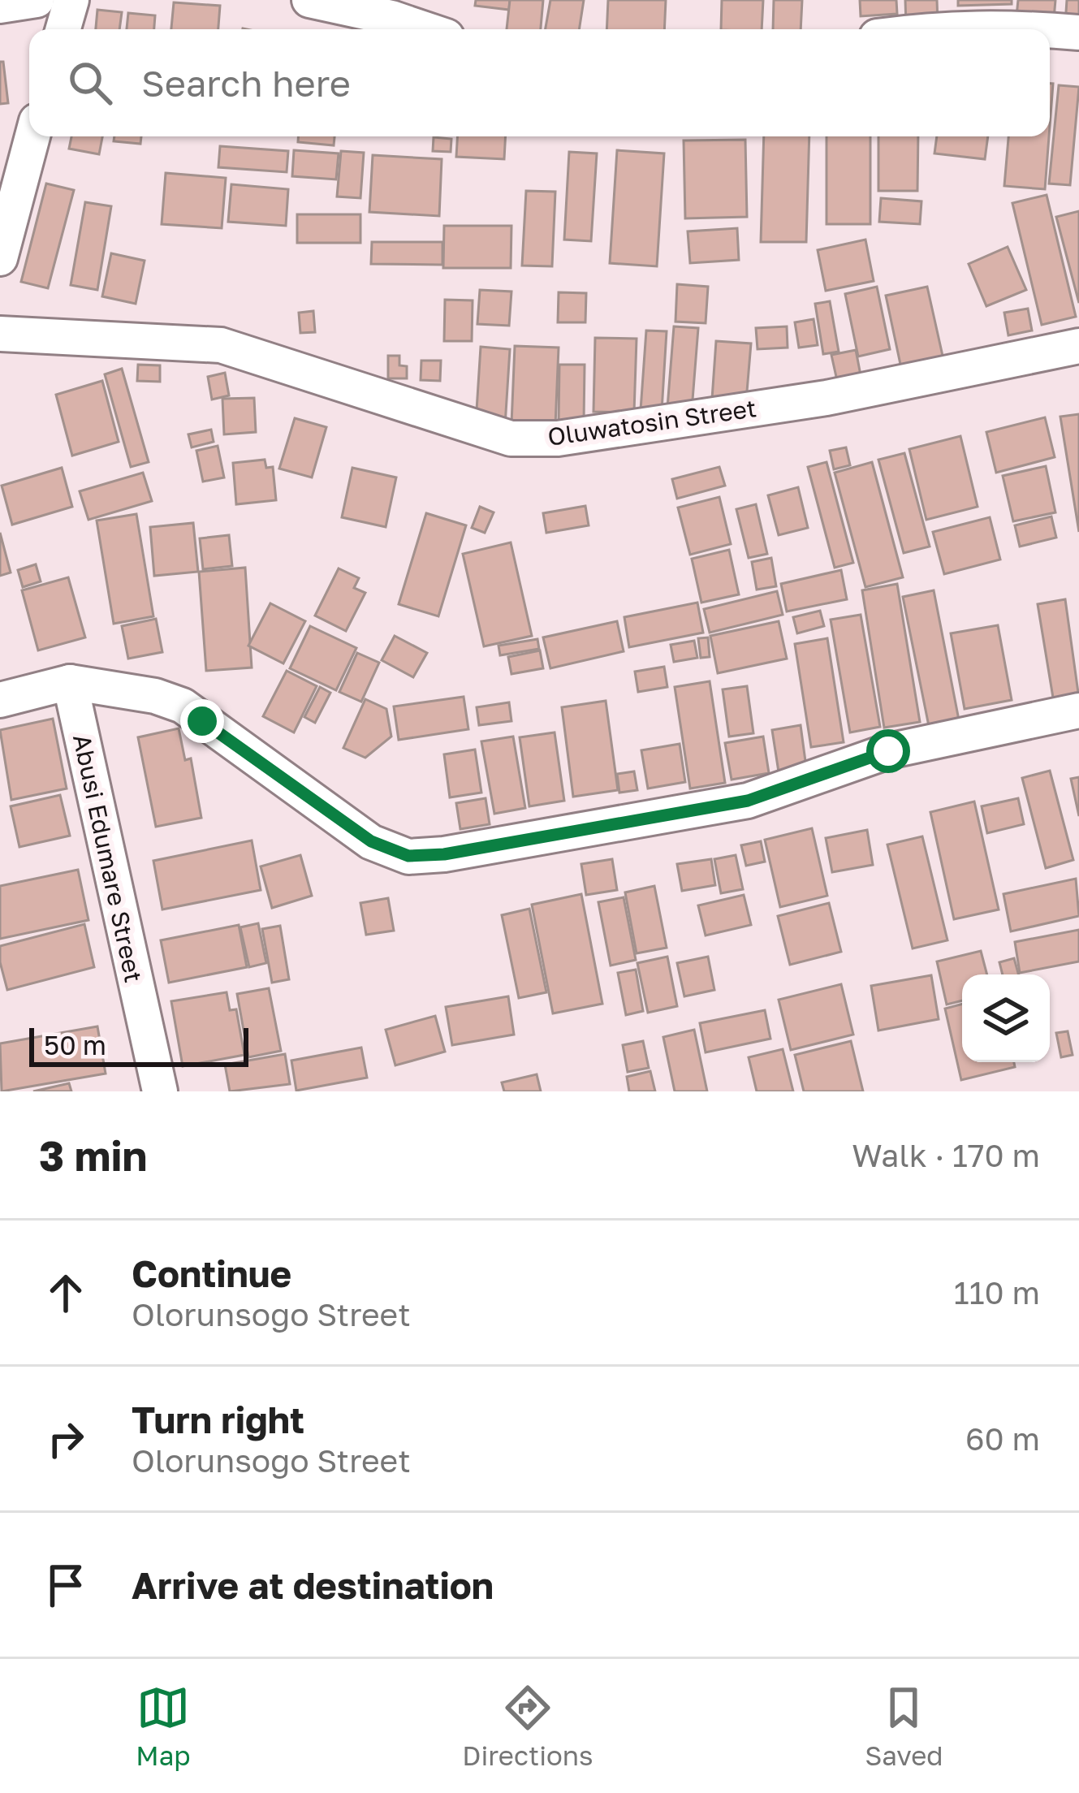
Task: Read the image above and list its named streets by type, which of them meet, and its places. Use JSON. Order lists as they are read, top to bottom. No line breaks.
{"streets":{"street":["Oluwatosin Street","Abusi Edumare Street"]},"scale_bar":"50 m","page":{"search":"Search here","scale":"50 m","heading":["3 min","Walk · 170 m"],"list":[["Continue","Olorunsogo Street","110 m"],["Turn right","Olorunsogo Street","60 m"],"Arrive at destination"],"nav":["Map","Directions","Saved"]}}
